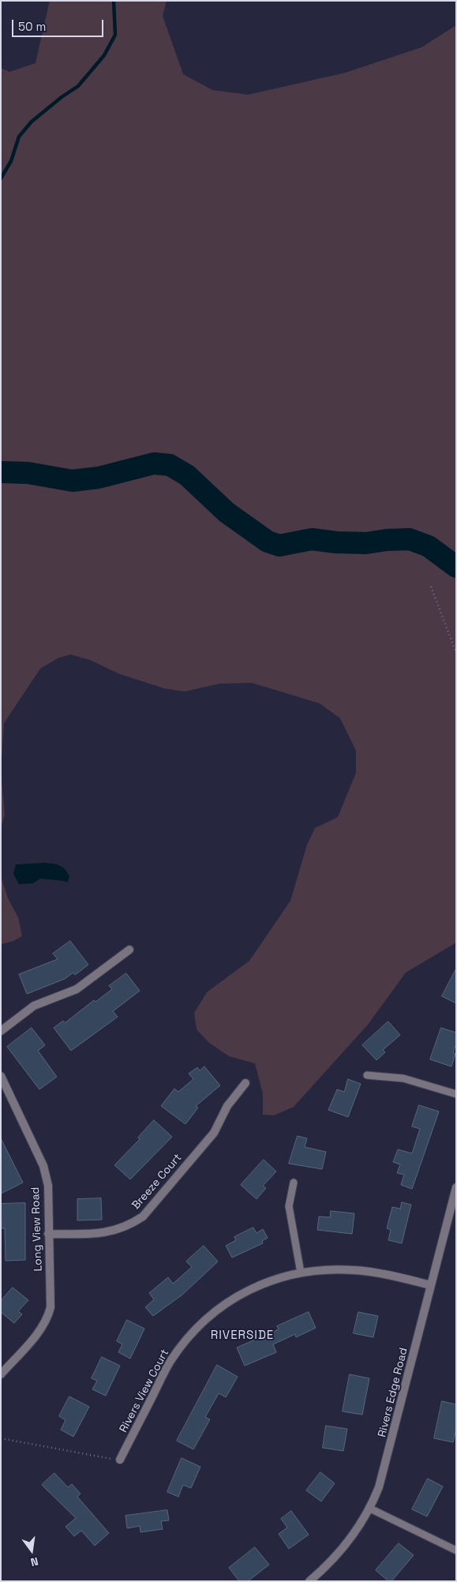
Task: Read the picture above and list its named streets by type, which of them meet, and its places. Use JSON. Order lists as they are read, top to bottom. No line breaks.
{"streets":{"street":["Breeze Court","Long View Road","Rivers View Court","Rivers Edge Road"]},"crossings":[["Breeze Court","Long View Road"],["Rivers View Court","Rivers Edge Road"]],"districts":["RIVERSIDE"],"scale_bar":"50 m","north":"bottom"}
